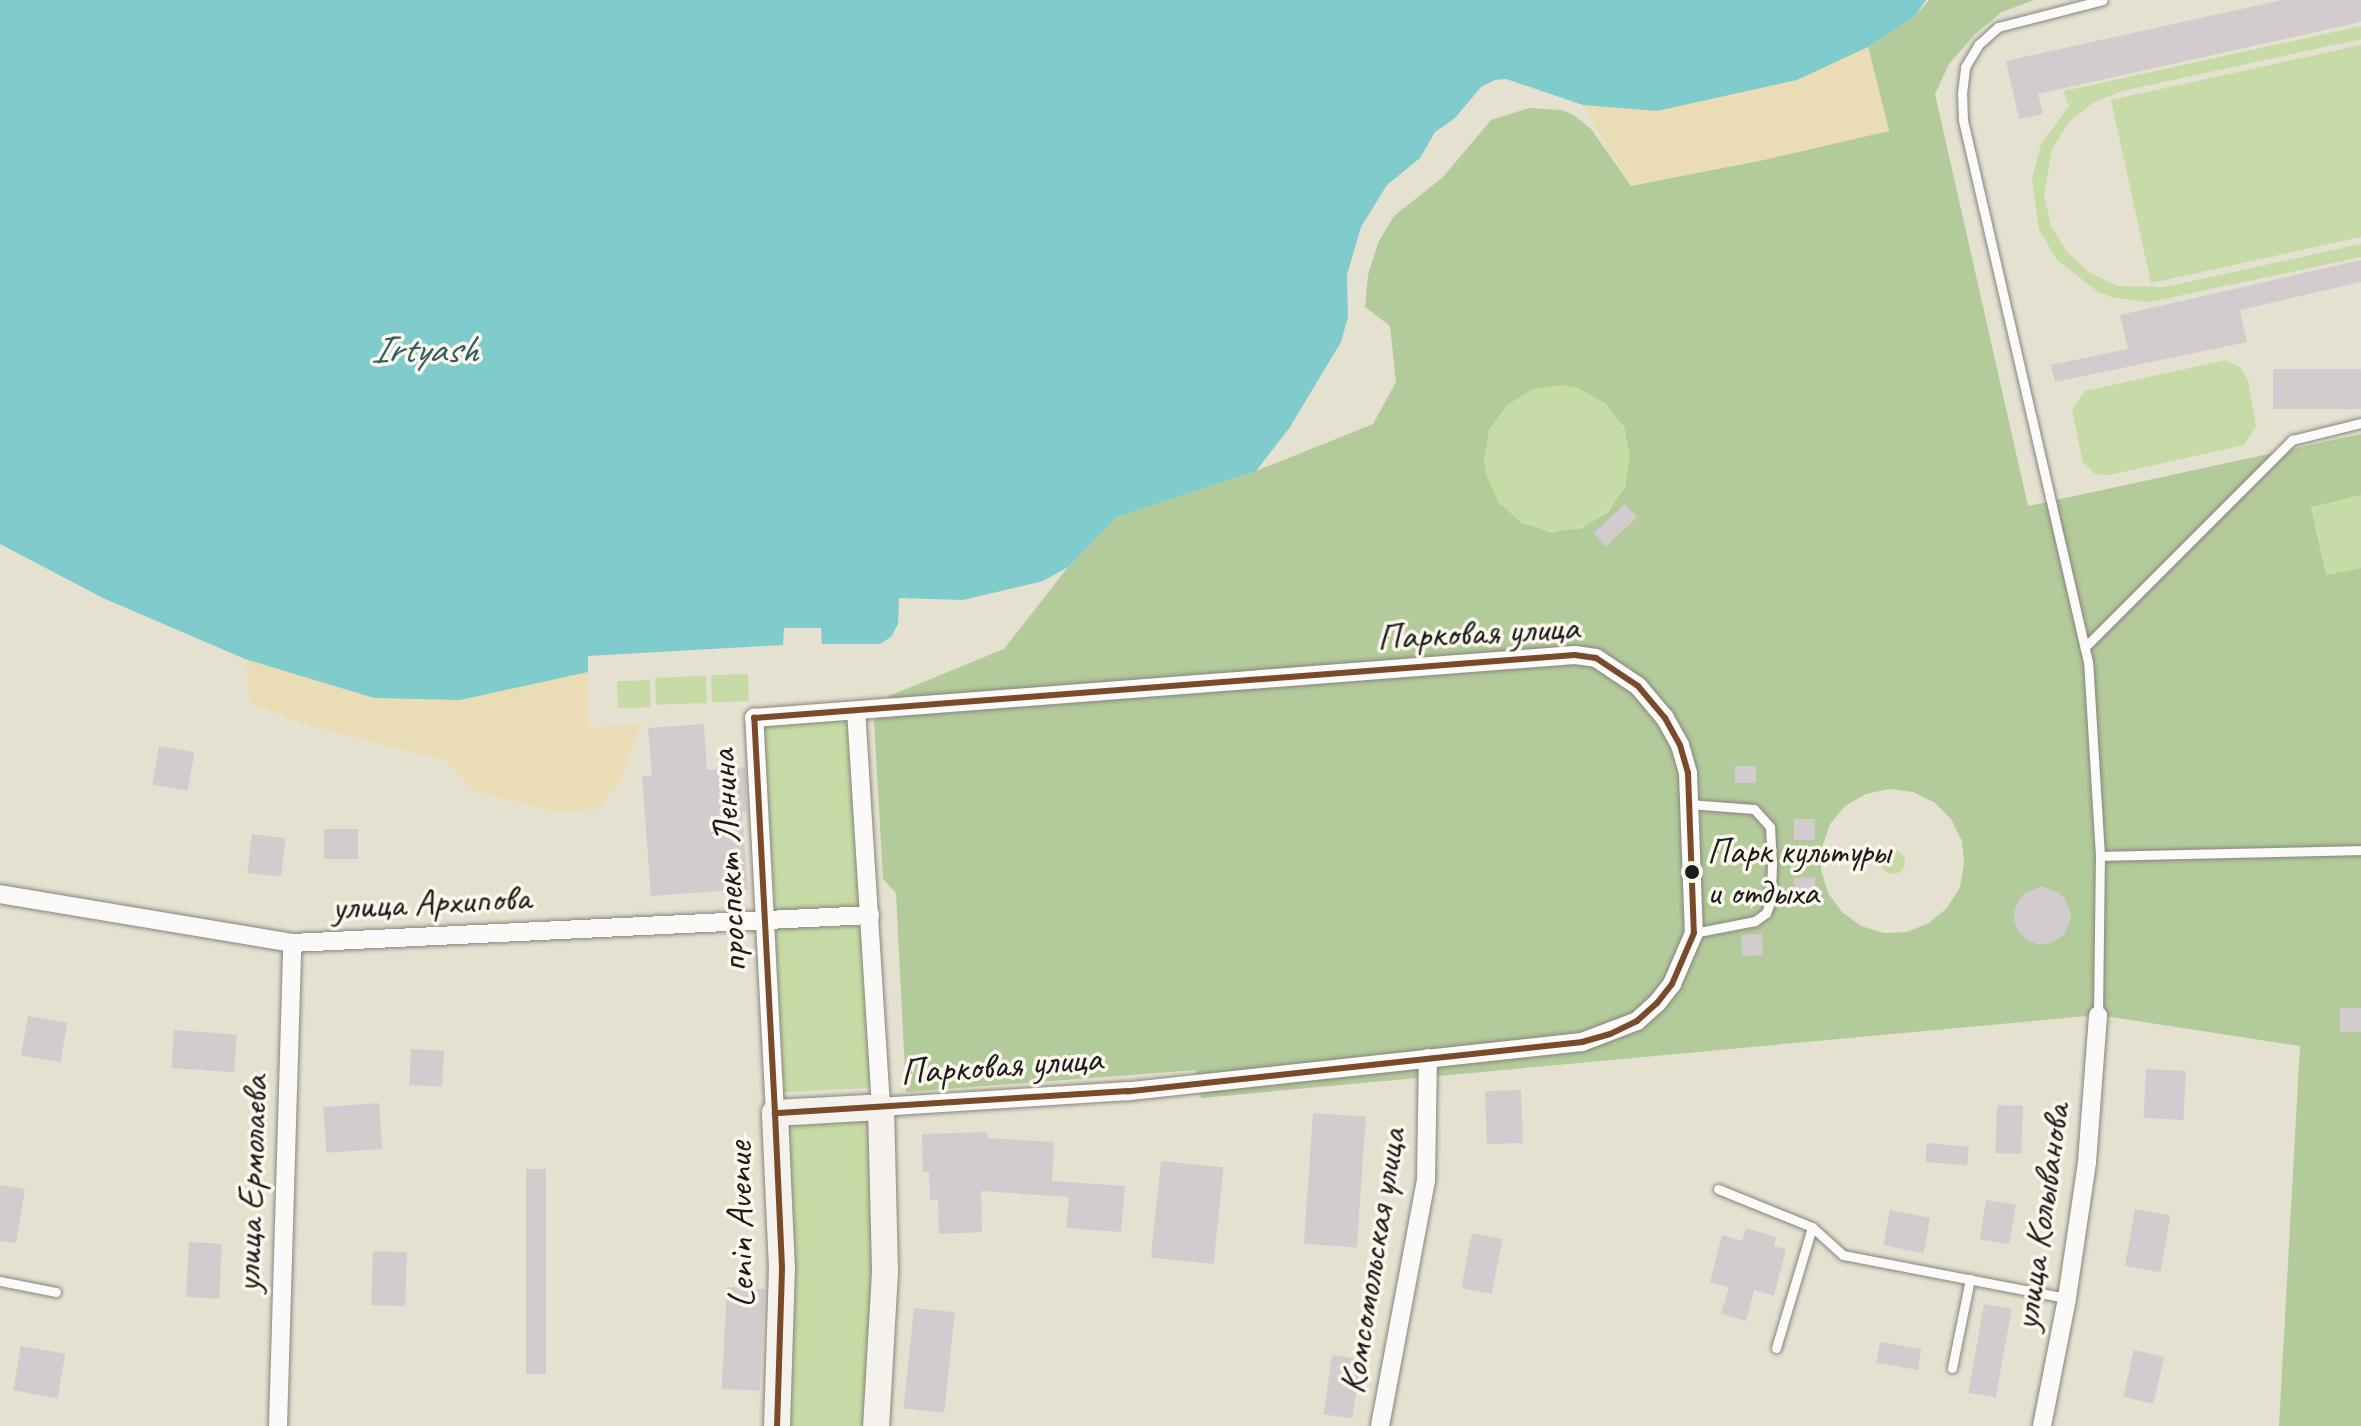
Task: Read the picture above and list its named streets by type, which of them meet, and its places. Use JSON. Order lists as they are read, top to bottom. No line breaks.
{"streets":{"street":["Парковая улица","проспект Ленина","улица Архипова","улица Ермолаева","улица Колыванова","Lenin Avenue","Комсомольская улица"]},"crossings":[["Парковая улица","проспект Ленина"],["Парковая улица","Lenin Avenue"],["Парковая улица","Комсомольская улица"],["проспект Ленина","улица Архипова"],["проспект Ленина","Lenin Avenue"],["улица Архипова","улица Ермолаева"]],"water":["Irtyash"],"places":["Парк культуры и отдыха"]}
